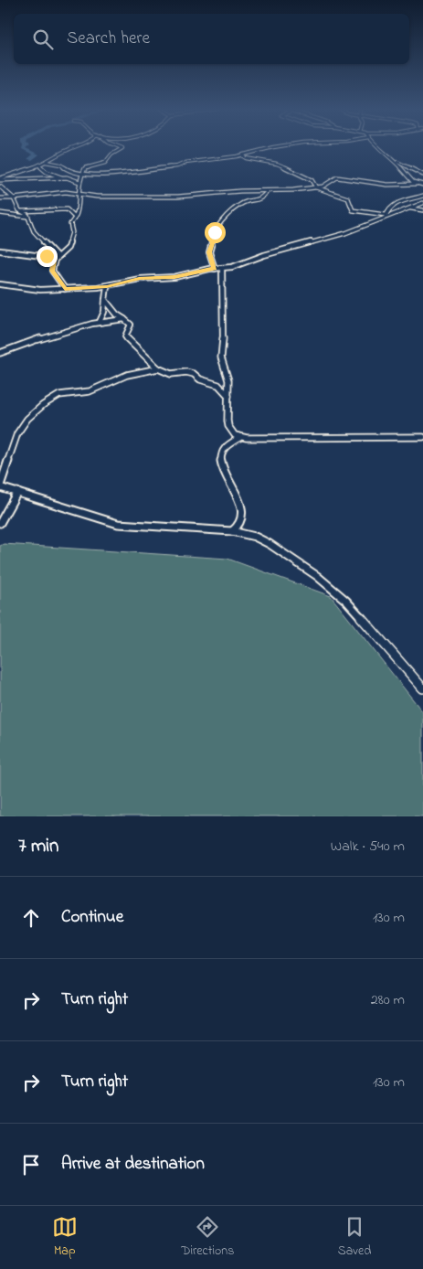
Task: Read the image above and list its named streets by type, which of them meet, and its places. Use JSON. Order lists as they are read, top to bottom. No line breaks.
{"page":{"search":"Search here","heading":["7 min","Walk · 540 m"],"list":[["Continue","130 m"],["Turn right","280 m"],["Turn right","130 m"],"Arrive at destination"],"nav":["Map","Directions","Saved"]}}
